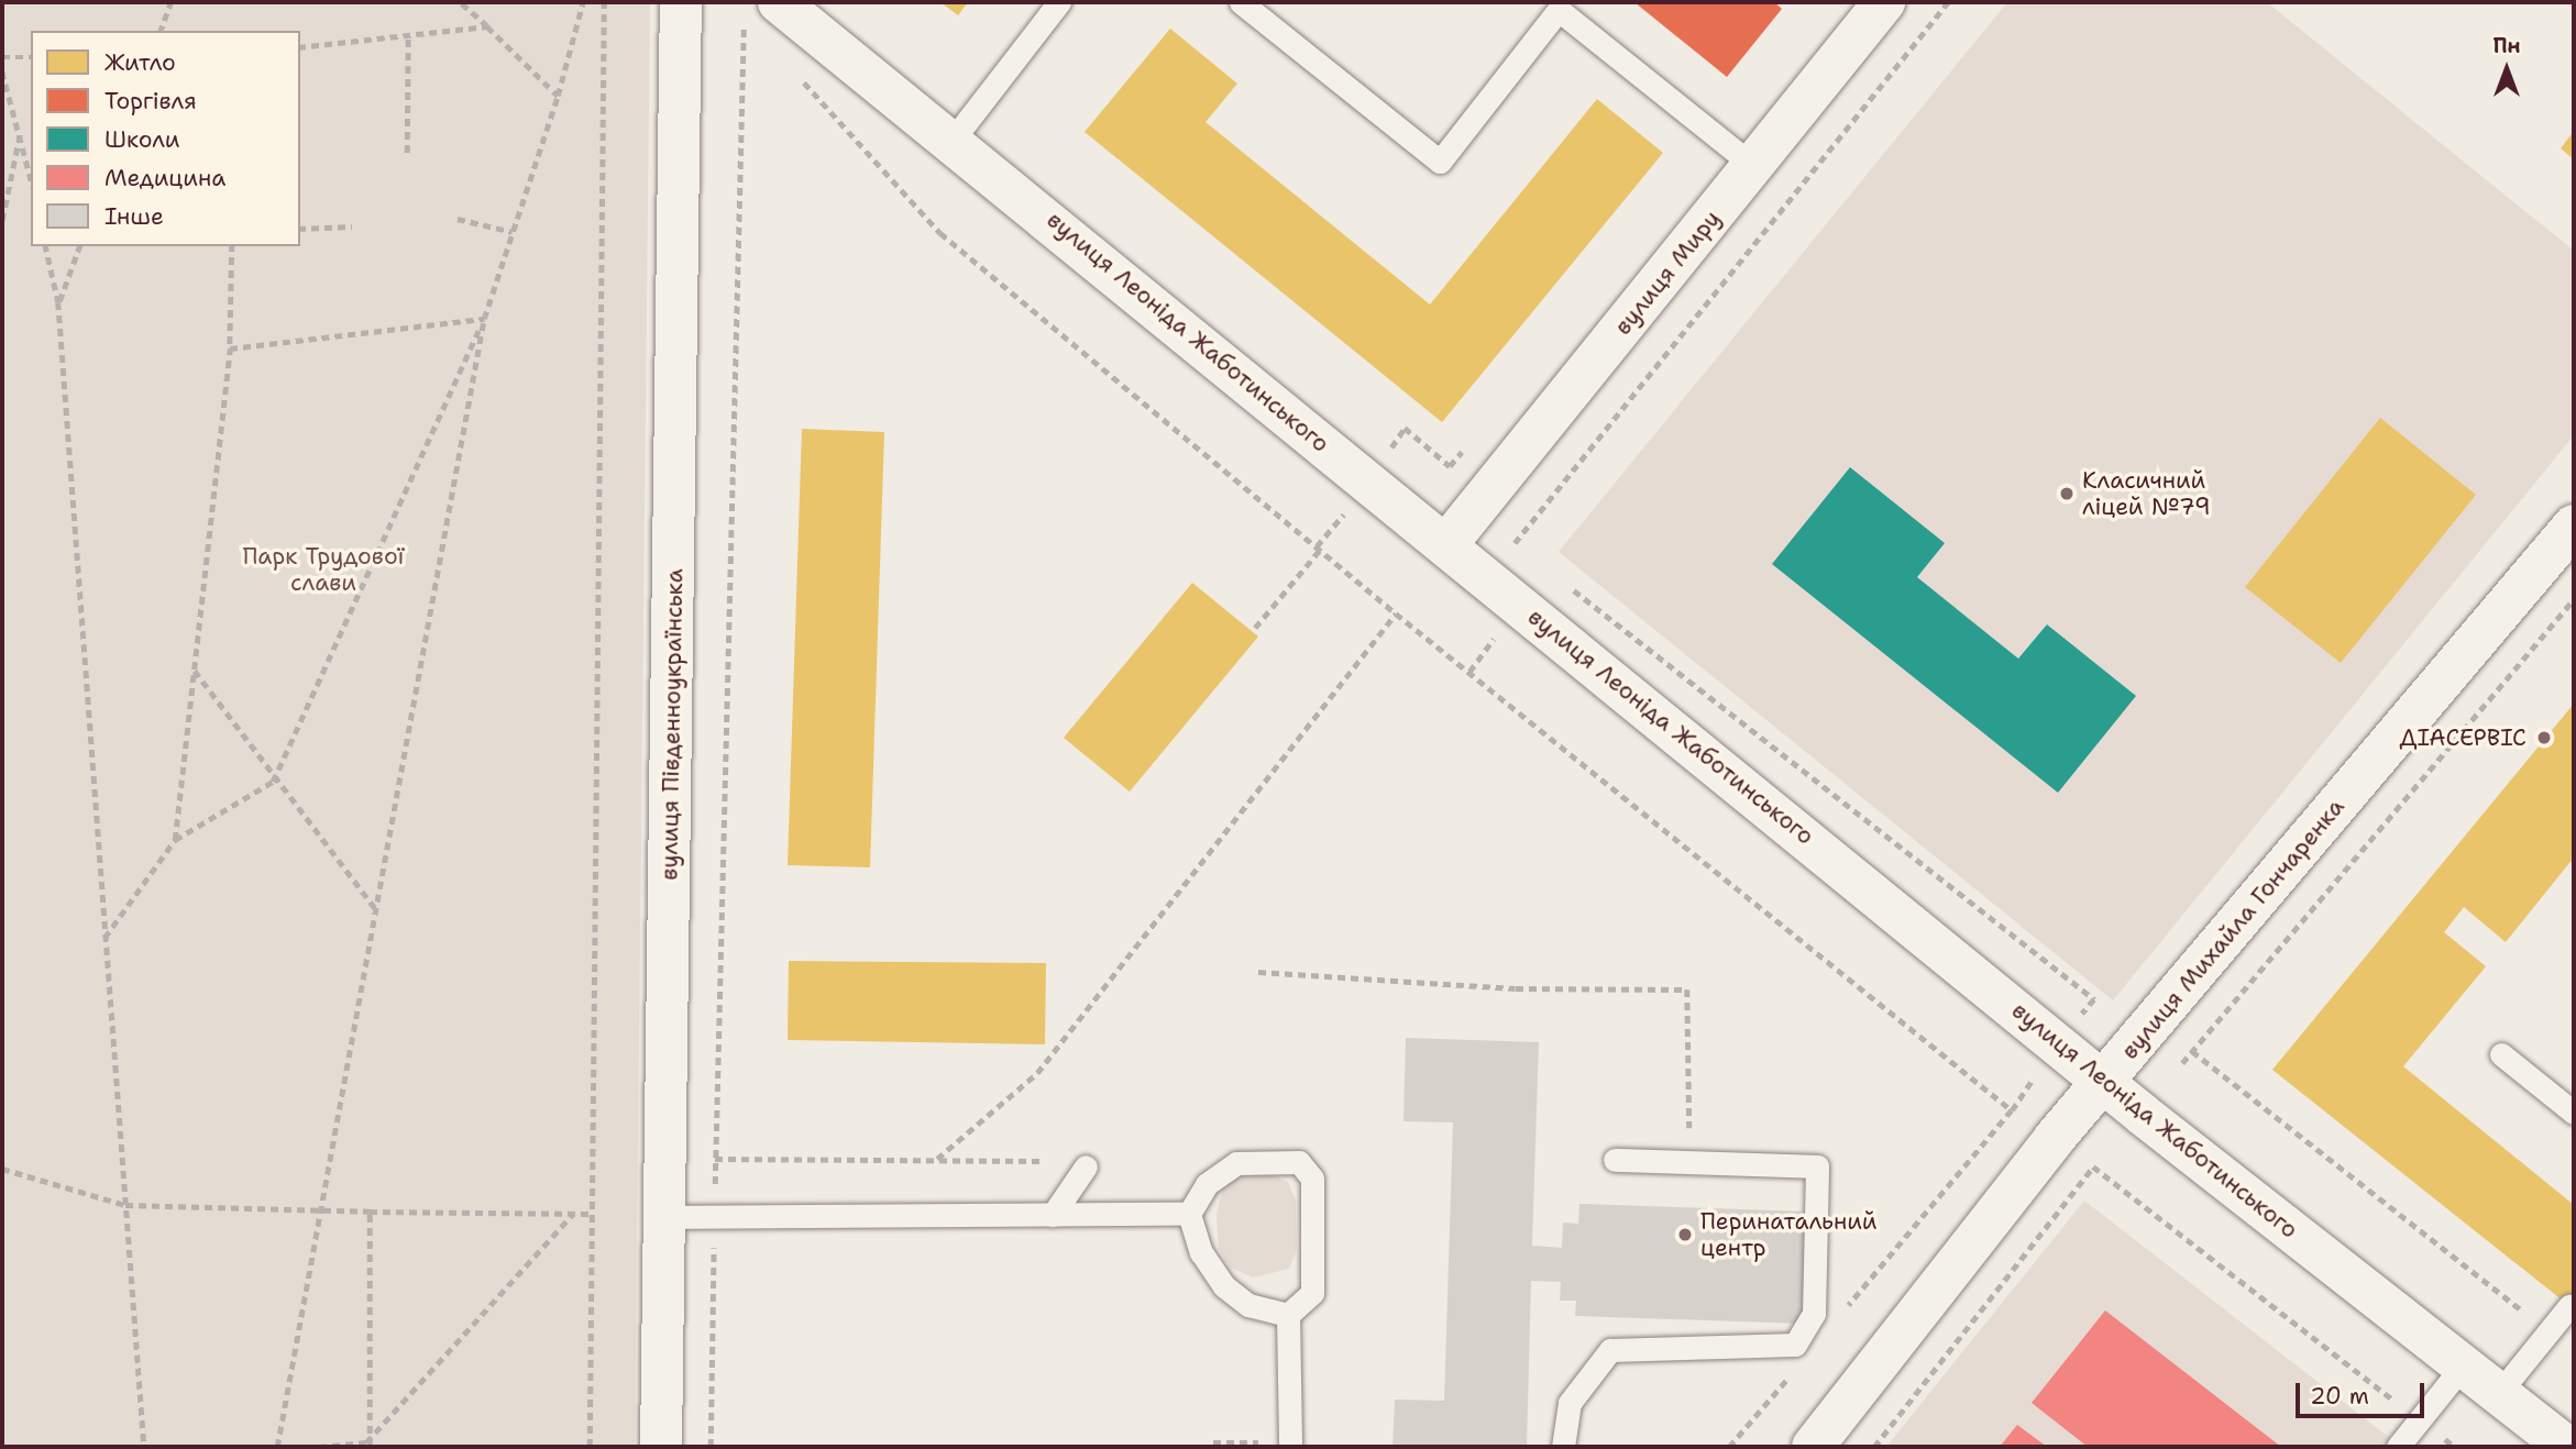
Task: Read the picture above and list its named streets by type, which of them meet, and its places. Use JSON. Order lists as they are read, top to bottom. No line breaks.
{"streets":{"street":["вулиця Миру","вулиця Леоніда Жаботинського","вулиця Південноукраїнська","вулиця Михайла Гончаренка"]},"crossings":[["вулиця Миру","вулиця Леоніда Жаботинського"],["вулиця Леоніда Жаботинського","вулиця Михайла Гончаренка"]],"parks":["Парк Трудової слави"],"places":["Класичний ліцей №79","ДІАСЕРВІС","Перинатальний центр"],"legend":["Житло","Торгівля","Школи","Медицина","Інше"],"scale_bar":"20 m","north":"top"}
